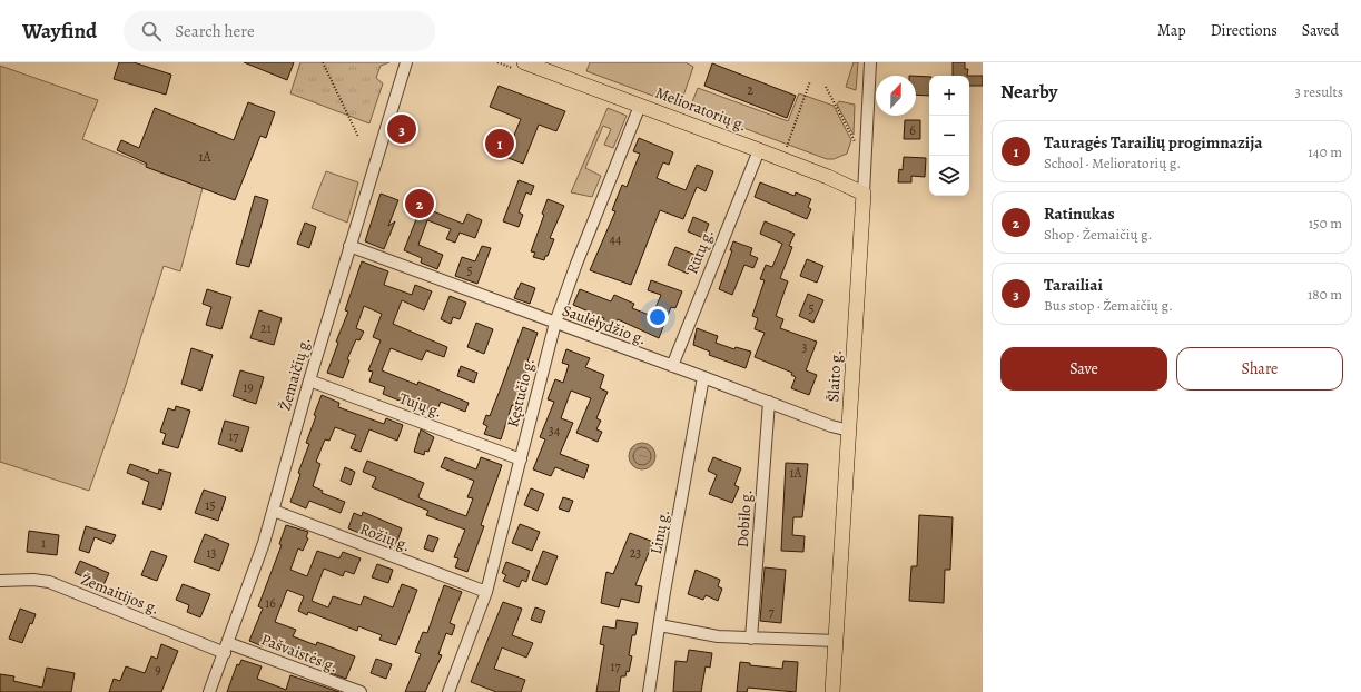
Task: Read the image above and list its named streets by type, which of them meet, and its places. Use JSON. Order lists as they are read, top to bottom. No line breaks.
{"streets":{"main road":["Melioratorių g.","Šlaito g."],"street":["Rūtų g.","Saulėlydžio g.","Žemaičių g.","Kęstučio g.","Tujų g.","Dobilo g.","Linų g.","Rožių g.","Žemaitijos g.","Pašvaistės g."]},"crossings":[["Melioratorių g.","Rūtų g."],["Melioratorių g.","Šlaito g."],["Melioratorių g.","Kęstučio g."],["Rūtų g.","Saulėlydžio g."],["Saulėlydžio g.","Žemaičių g."],["Saulėlydžio g.","Šlaito g."],["Saulėlydžio g.","Kęstučio g."],["Saulėlydžio g.","Dobilo g."],["Saulėlydžio g.","Linų g."],["Žemaičių g.","Tujų g."],["Žemaičių g.","Rožių g."],["Žemaičių g.","Žemaitijos g."],["Žemaičių g.","Pašvaistės g."],["Kęstučio g.","Tujų g."],["Kęstučio g.","Rožių g."],["Žemaitijos g.","Pašvaistės g."]],"house_numbers":["2","6","1A","44","5","5","21","3","19","34","17","1A","15","1","13","23","16","7","17","9"],"north":"top","page":{"header":"Wayfind","search":"Search here","nav":["Map","Directions","Saved"],"heading":["Nearby","3 results"],"map_buttons":["+","−"],"pins":["3","1","2"],"list":[{"mark":"1","name":"Tauragės Tarailių progimnazija","note":"School · Melioratorių g.","value":"140 m"},{"mark":"2","name":"Ratinukas","note":"Shop · Žemaičių g.","value":"150 m"},{"mark":"3","name":"Tarailiai","note":"Bus stop · Žemaičių g.","value":"180 m"}],"buttons":["Save","Share"]}}
